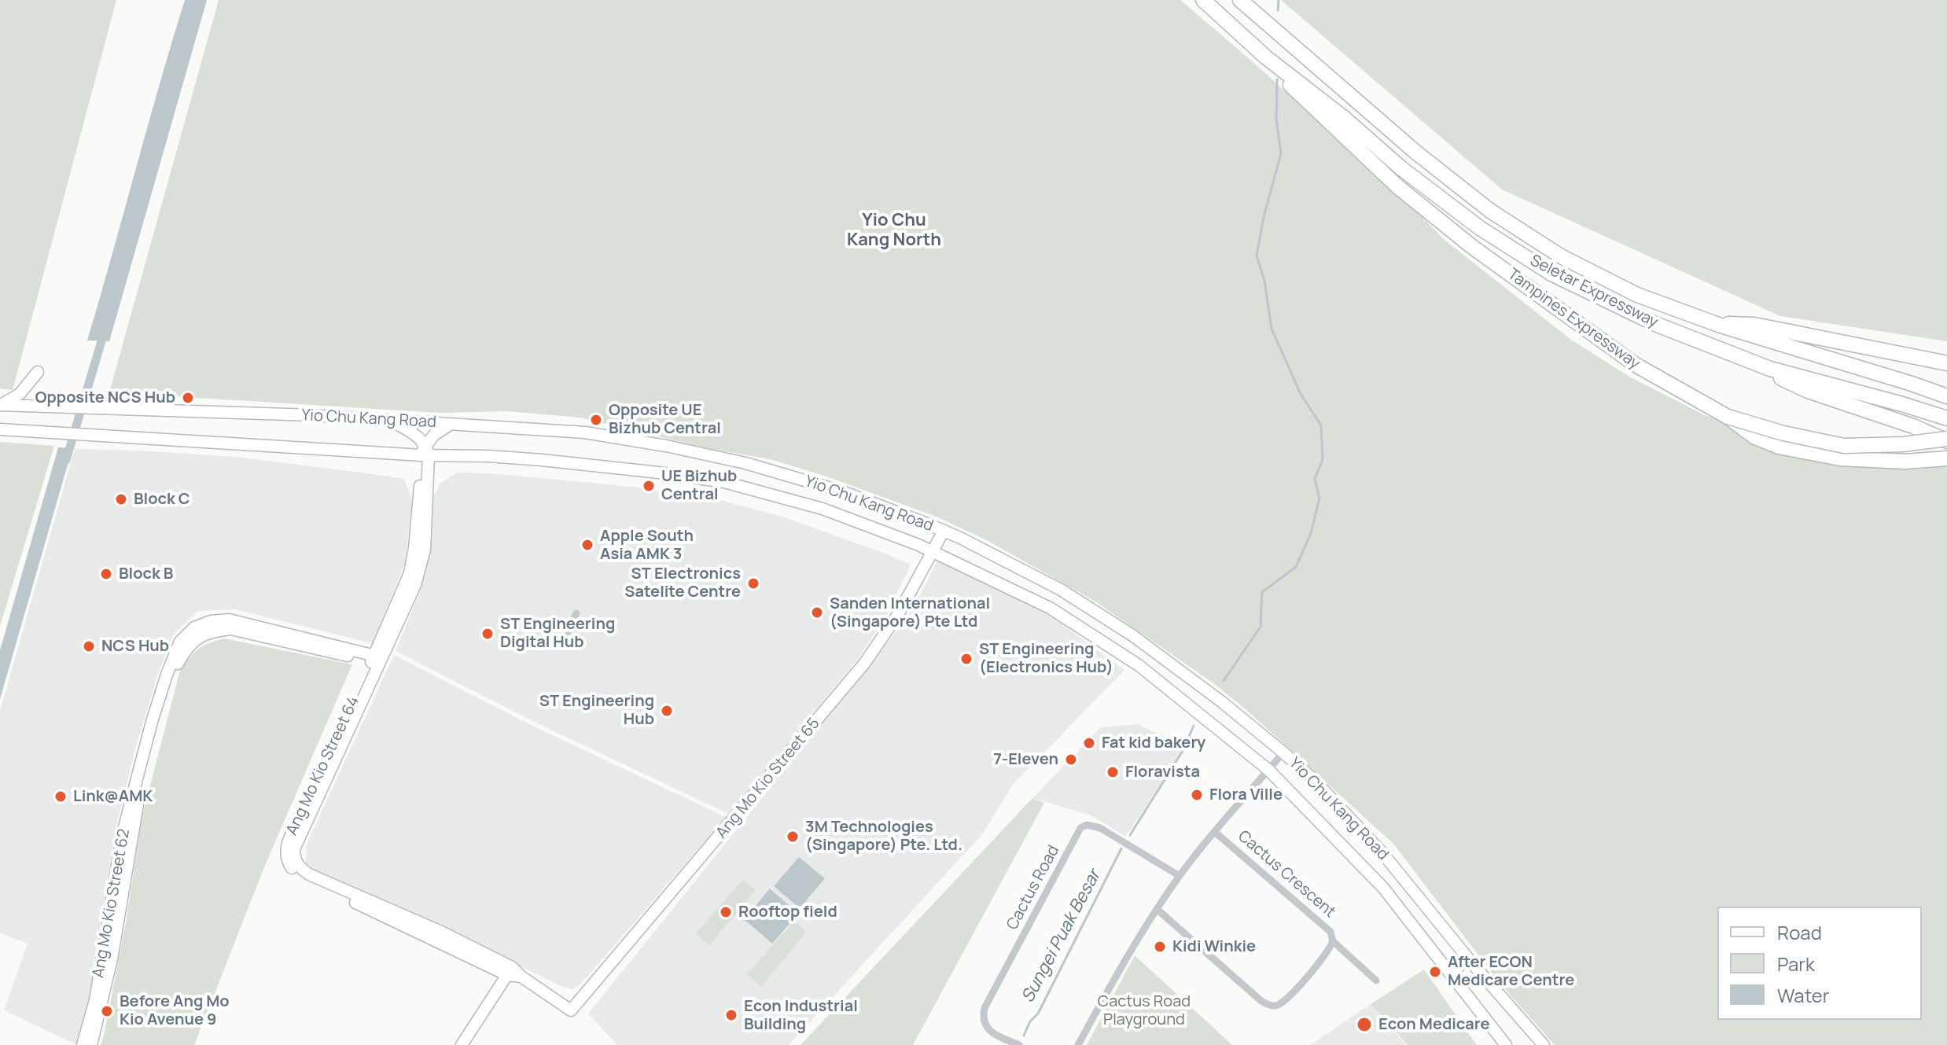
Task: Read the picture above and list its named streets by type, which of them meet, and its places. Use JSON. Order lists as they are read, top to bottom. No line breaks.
{"streets":{"highway":["Seletar Expressway","Tampines Expressway"],"main road":["Yio Chu Kang Road","Ang Mo Kio Street 64","Ang Mo Kio Street 65","Ang Mo Kio Street 62"],"street":["Cactus Crescent","Cactus Road"]},"crossings":[["Seletar Expressway","Tampines Expressway"],["Yio Chu Kang Road","Ang Mo Kio Street 64"],["Yio Chu Kang Road","Ang Mo Kio Street 65"],["Ang Mo Kio Street 64","Ang Mo Kio Street 65"],["Ang Mo Kio Street 64","Ang Mo Kio Street 62"]],"districts":["Yio Chu Kang North"],"water":["Sungei Puak Besar"],"parks":["Cactus Road Playground"],"places":["Opposite NCS Hub","Opposite UE Bizhub Central","UE Bizhub Central","Block C","Apple South Asia AMK 3","Block B","ST Electronics Satelite Centre","Sanden International (Singapore) Pte Ltd","ST Engineering Digital Hub","NCS Hub","ST Engineering (Electronics Hub)","ST Engineering Hub","Fat kid bakery","7-Eleven","Floravista","Flora Ville","Link@AMK","3M Technologies (Singapore) Pte. Ltd.","Rooftop field","Kidi Winkie","After ECON Medicare Centre","Before Ang Mo Kio Avenue 9","Econ Industrial Building","Econ Medicare"],"legend":["Road","Park","Water"]}
